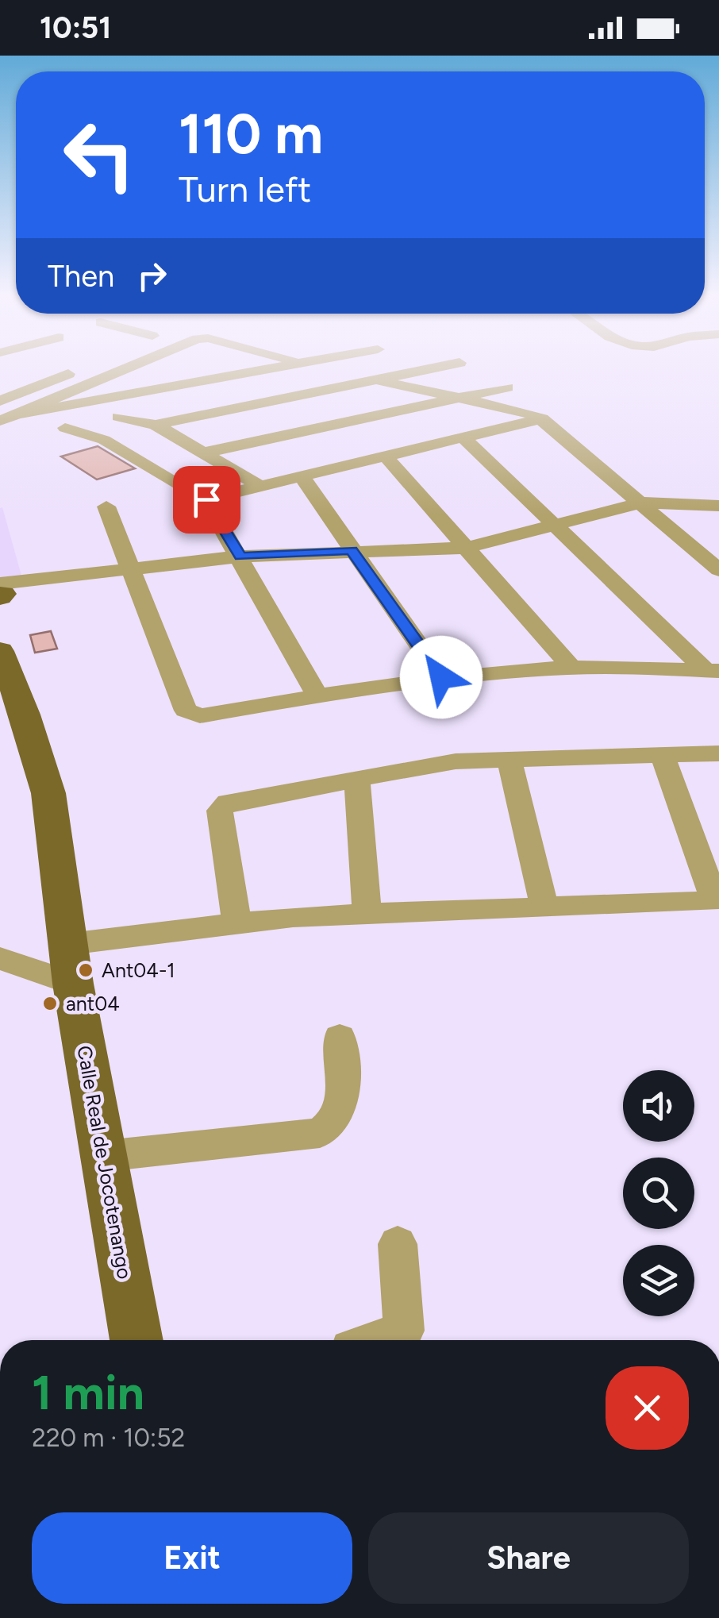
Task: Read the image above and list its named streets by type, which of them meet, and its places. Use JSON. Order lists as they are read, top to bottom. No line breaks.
{"streets":{"main road":["Calle Real de Jocotenango"]},"places":["Ant04-1","ant04"],"page":{"status":"10:51","turn":["110 m","Turn left"],"then":"Then","heading":["1 min","220 m · 10:52"],"buttons":["Exit","Share"]}}
